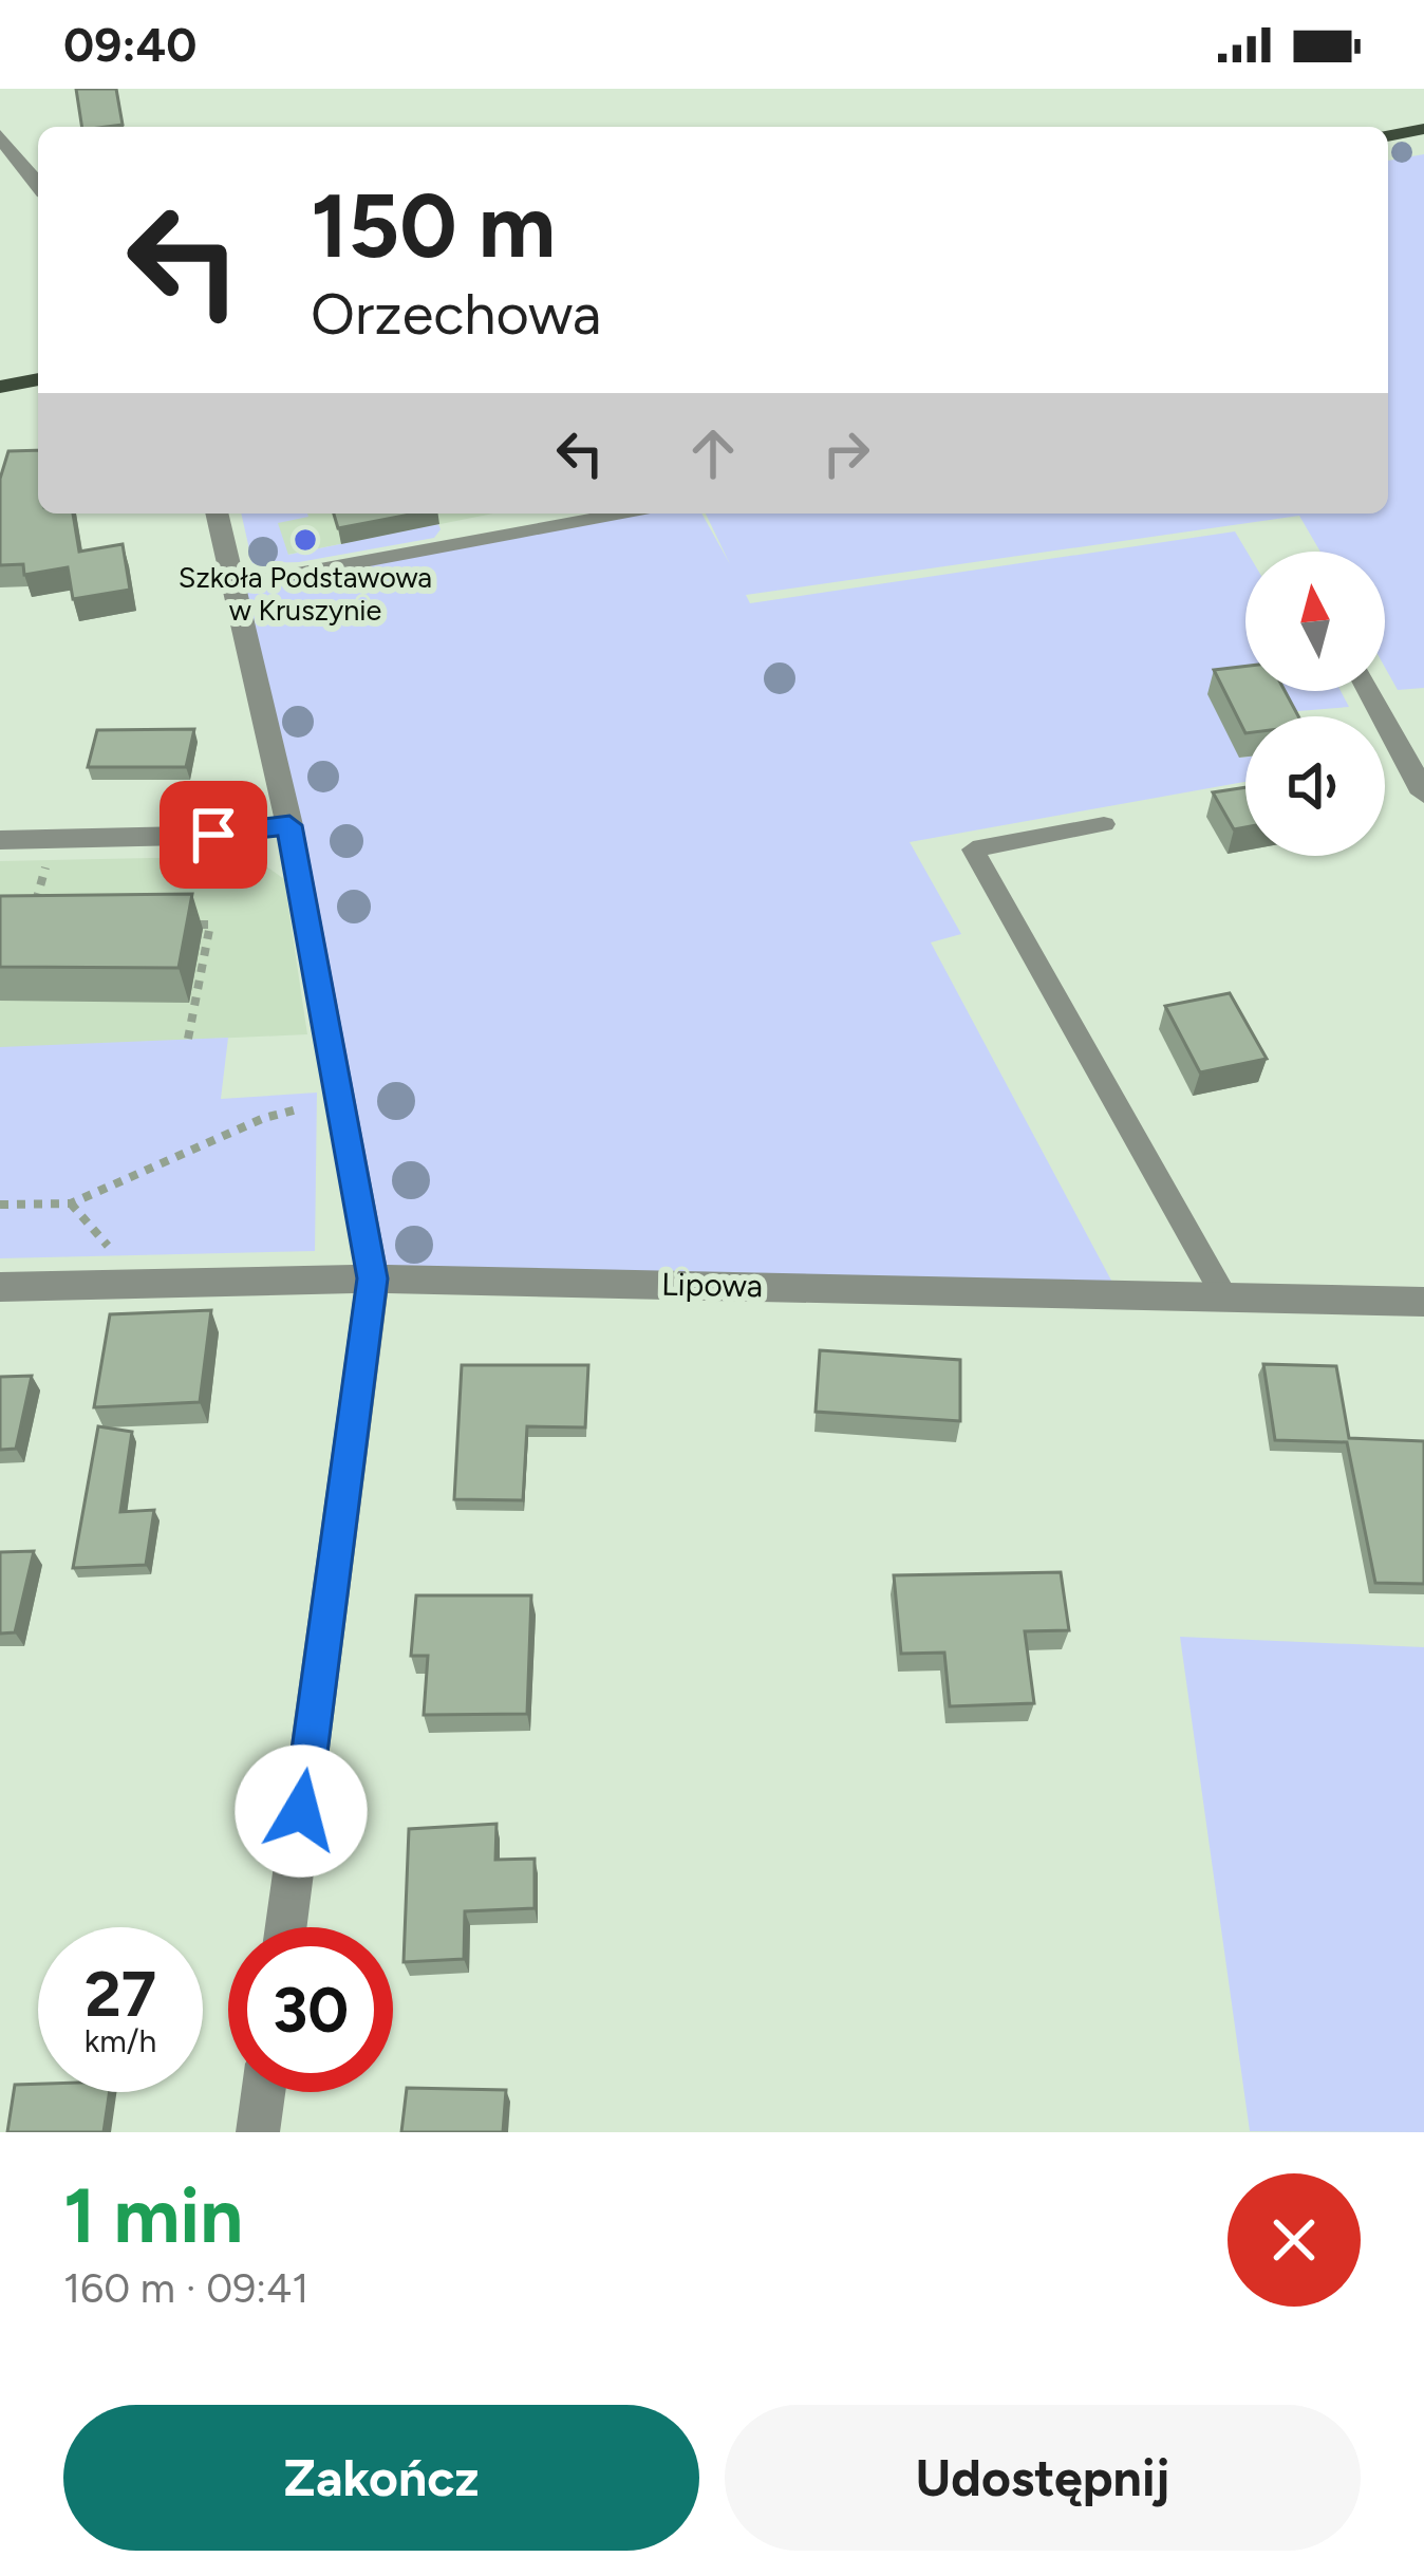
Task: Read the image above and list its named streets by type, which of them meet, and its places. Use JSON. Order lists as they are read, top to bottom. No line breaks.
{"streets":{"street":["Lipowa"]},"places":["Szkoła Podstawowa w Kruszynie"],"north":"top","page":{"status":"09:40","turn":["150 m","Orzechowa"],"speed":"27 km/h","limit":"30","heading":["1 min","160 m · 09:41"],"buttons":["Zakończ","Udostępnij"]}}
